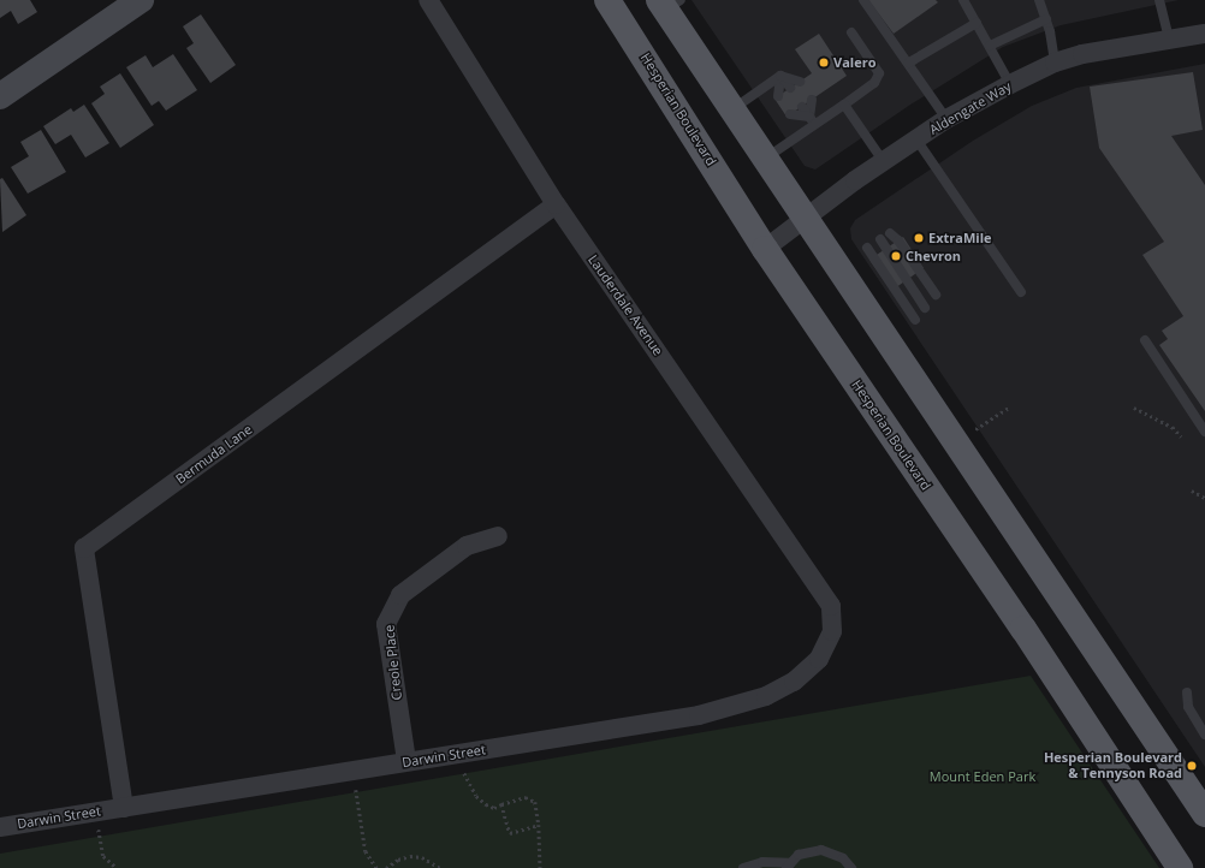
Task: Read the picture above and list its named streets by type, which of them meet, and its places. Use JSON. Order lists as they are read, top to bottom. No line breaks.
{"streets":{"main road":["Hesperian Boulevard"],"street":["Aldengate Way","Lauderdale Avenue","Bermuda Lane","Creole Place","Darwin Street"]},"crossings":[["Aldengate Way","Hesperian Boulevard"],["Lauderdale Avenue","Bermuda Lane"],["Lauderdale Avenue","Darwin Street"],["Bermuda Lane","Darwin Street"],["Creole Place","Darwin Street"]],"parks":["Mount Eden Park"],"places":["Valero","ExtraMile","Chevron","Hesperian Boulevard & Tennyson Road"]}
